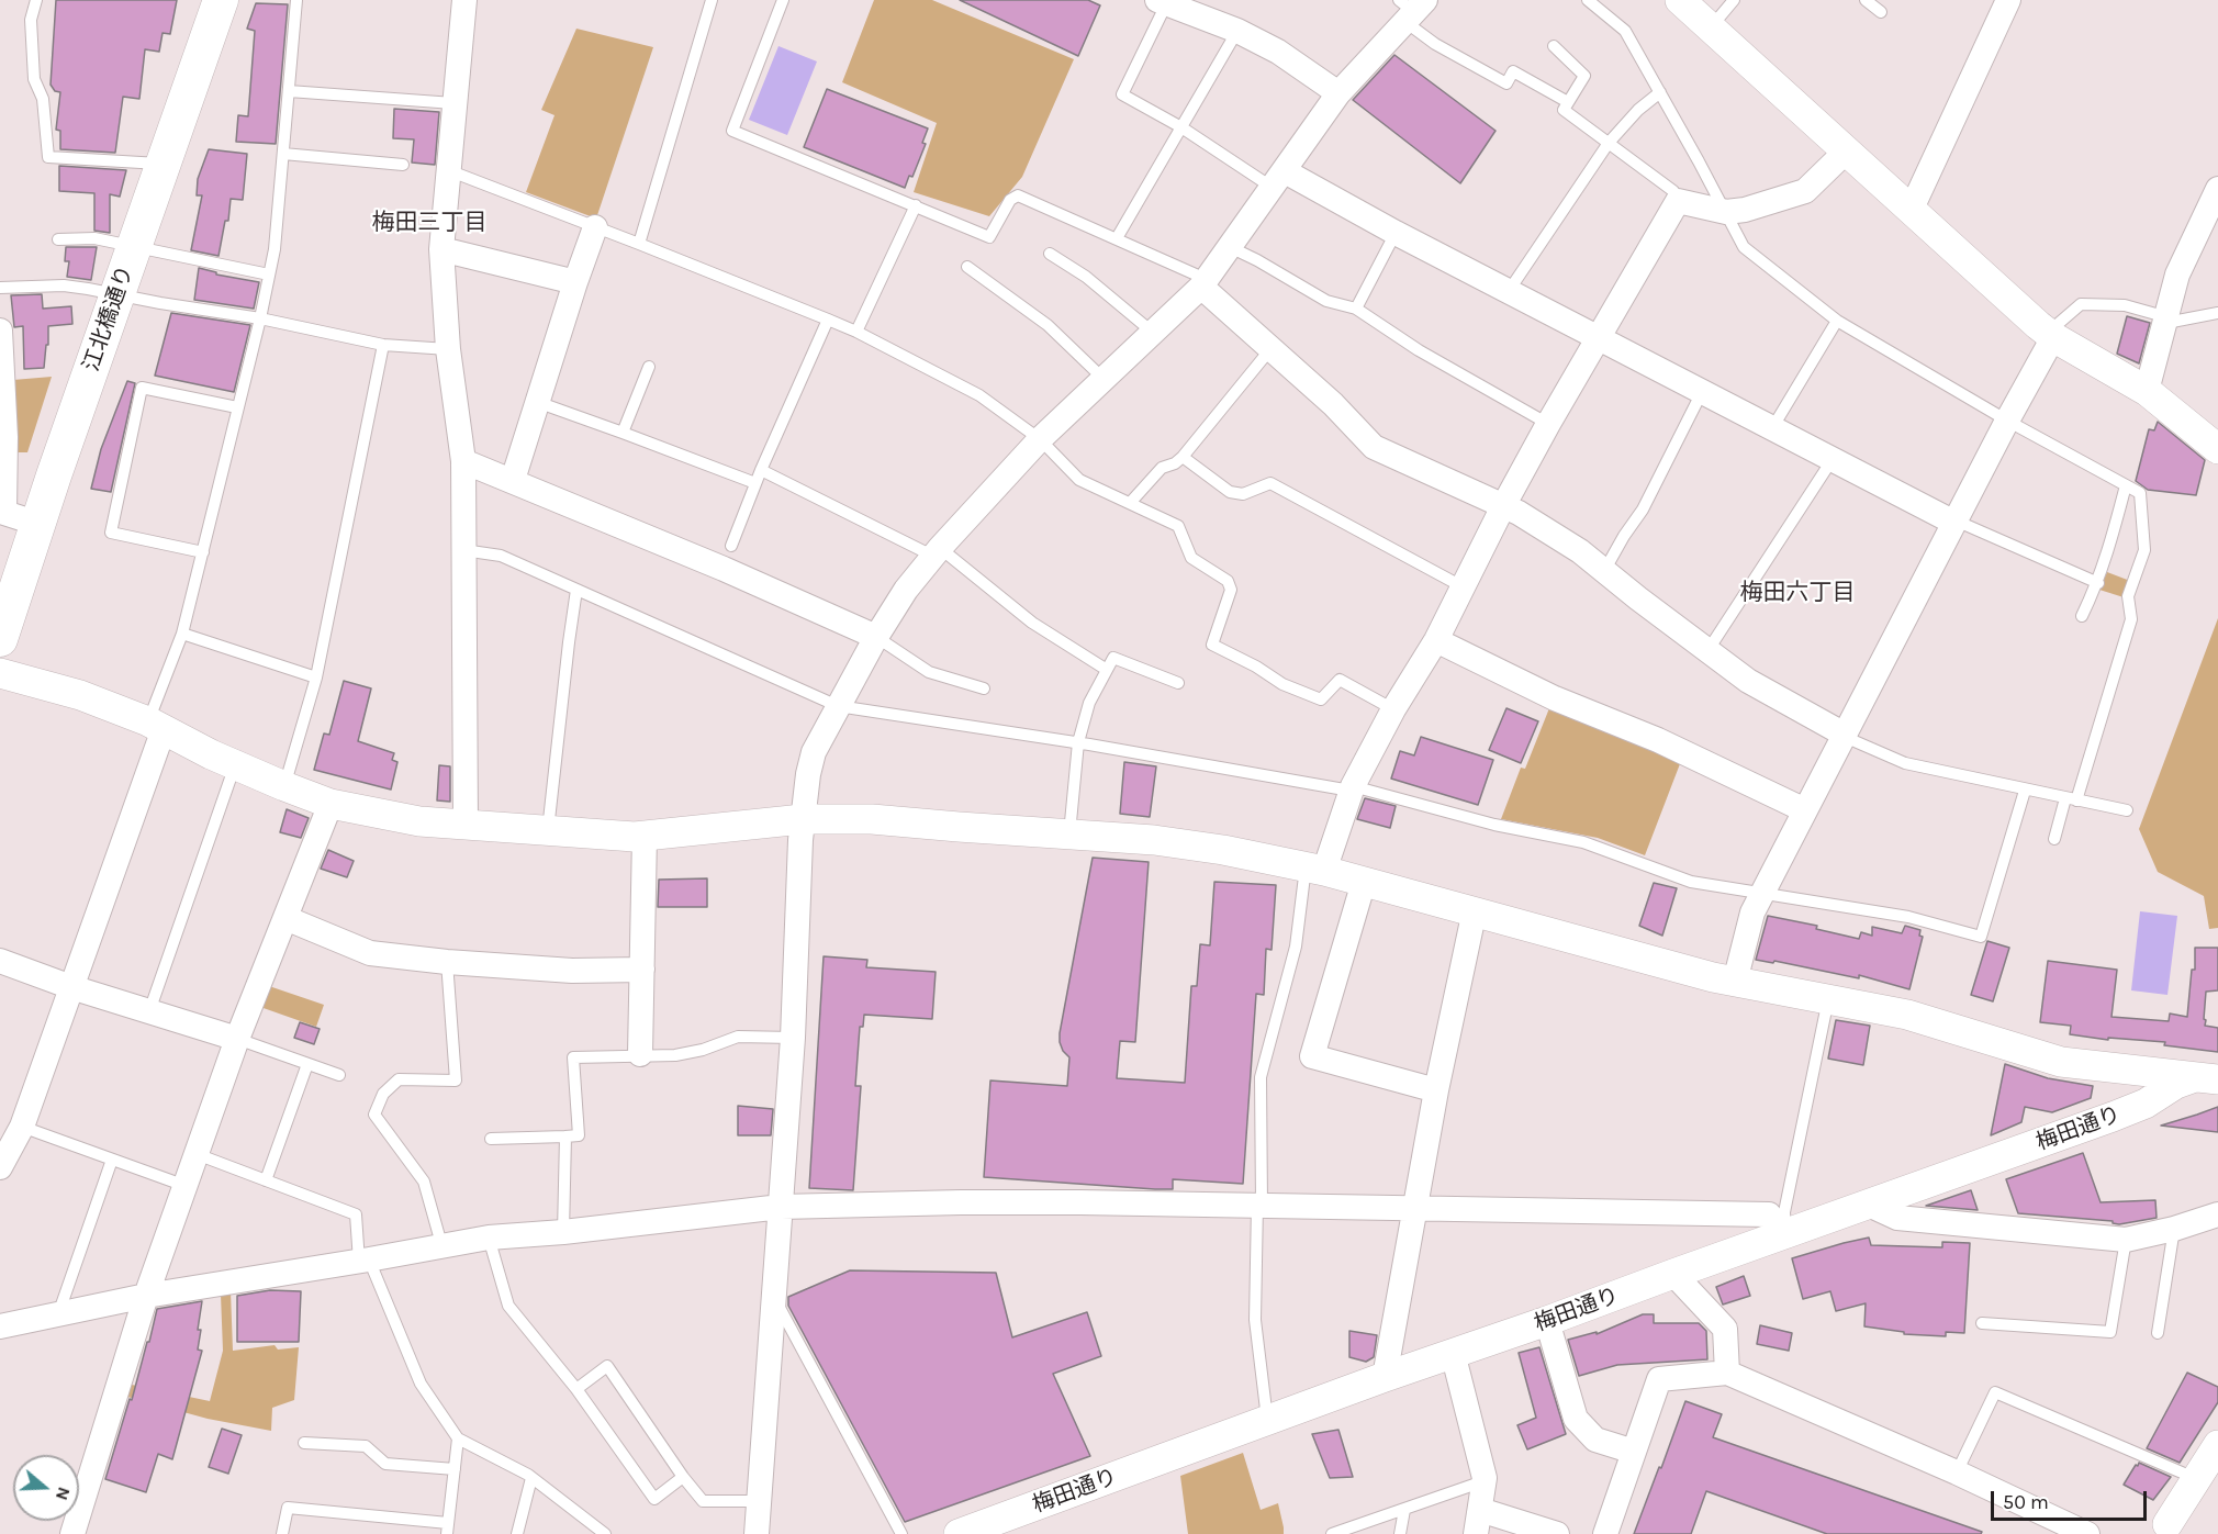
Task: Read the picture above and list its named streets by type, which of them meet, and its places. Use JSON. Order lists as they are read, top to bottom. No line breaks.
{"streets":{"main road":["江北橋通り"],"street":["梅田通り"]},"districts":["梅田三丁目","梅田六丁目"],"scale_bar":"50 m","north":"right"}
